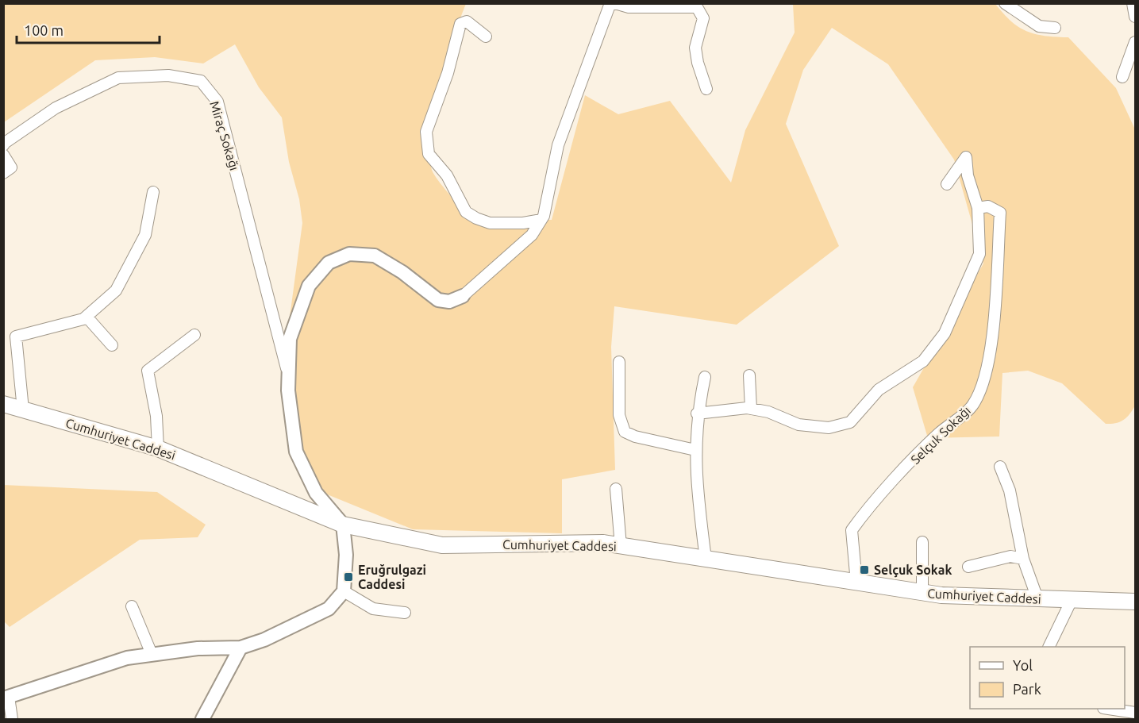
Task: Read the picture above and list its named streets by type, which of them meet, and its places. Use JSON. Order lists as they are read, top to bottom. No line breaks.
{"streets":{"main road":["Cumhuriyet Caddesi"],"street":["Miraç Sokağı","Selçuk Sokağı"]},"crossings":[["Selçuk Sokağı","Cumhuriyet Caddesi"]],"places":{"transit":["Selçuk Sokak","Eruğrulgazi Caddesi"]},"legend":["Yol","Park"],"scale_bar":"100 m"}
